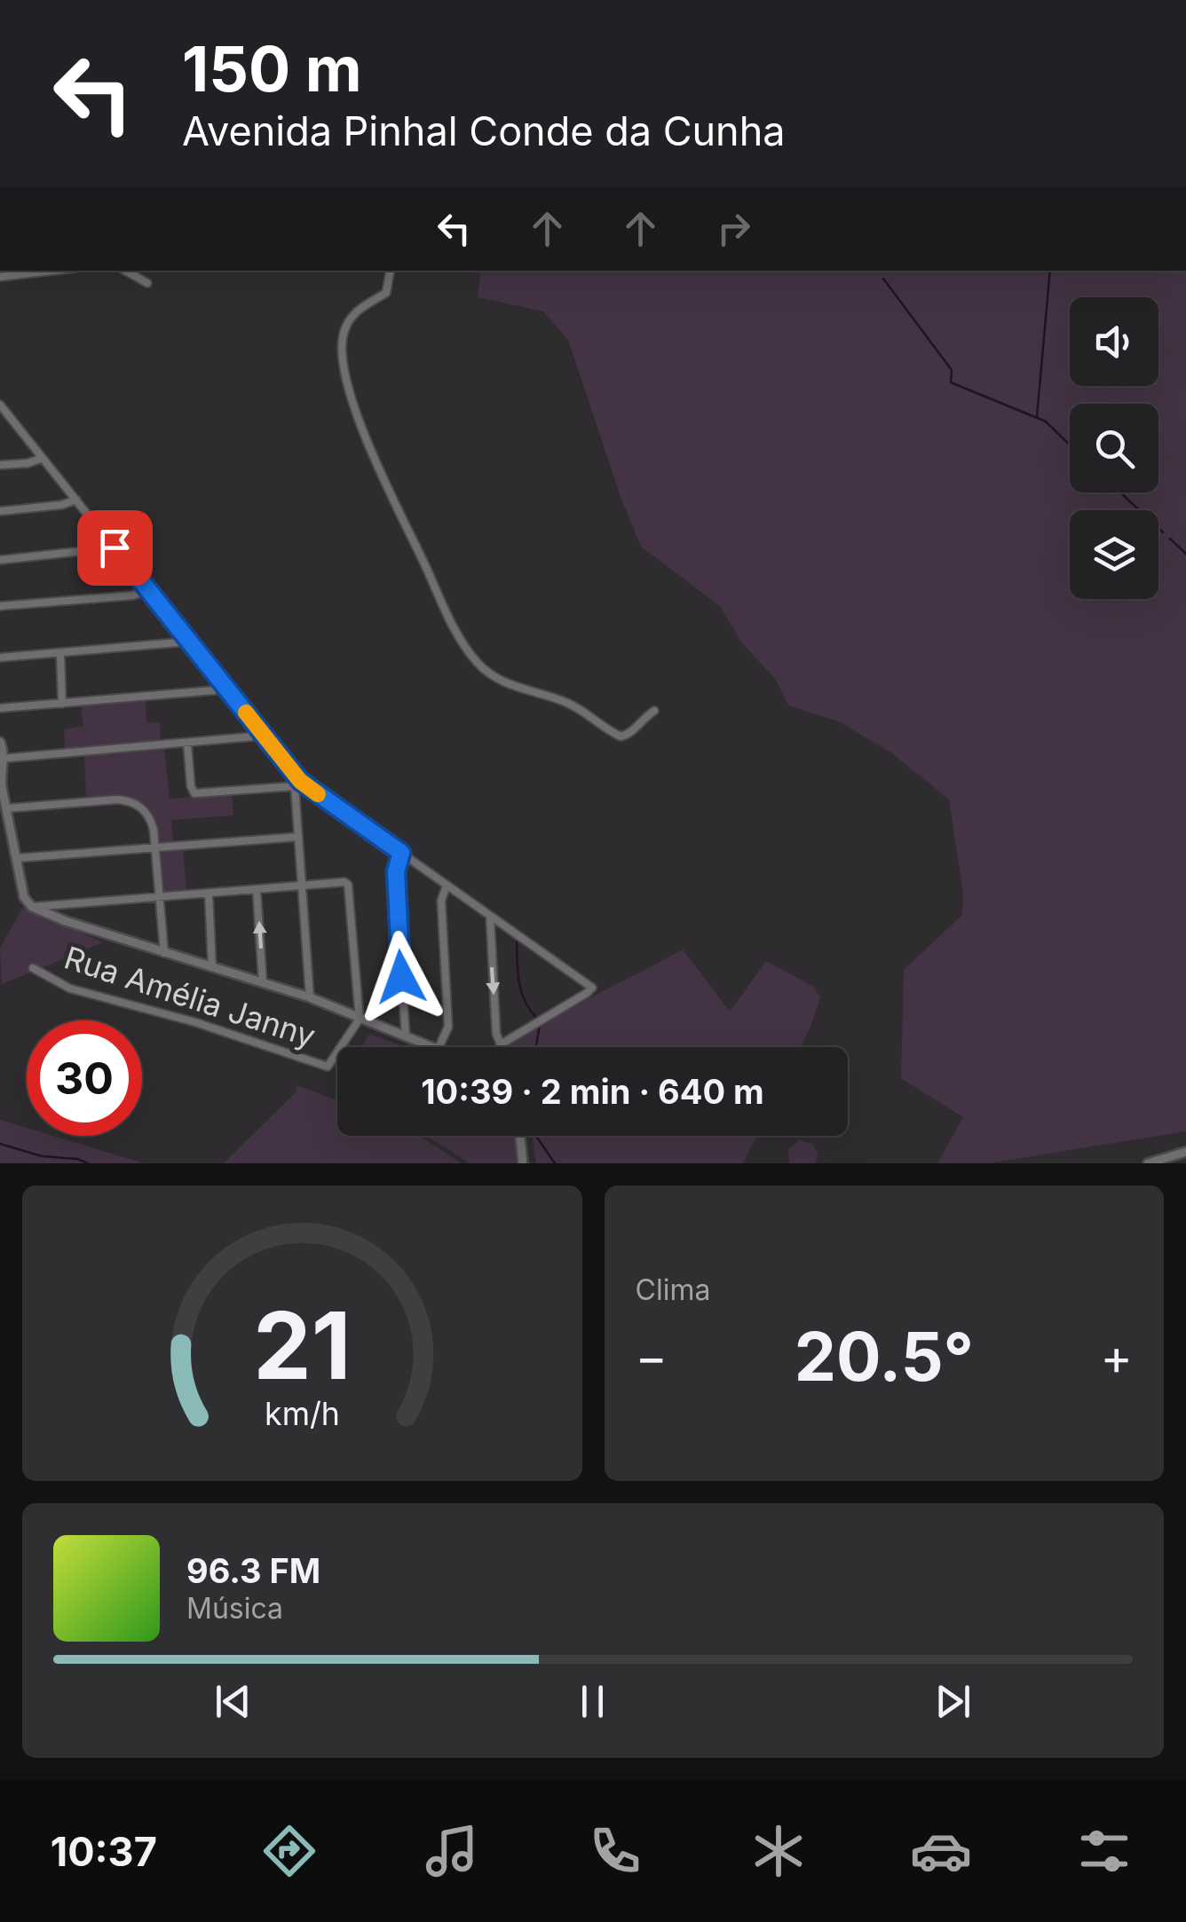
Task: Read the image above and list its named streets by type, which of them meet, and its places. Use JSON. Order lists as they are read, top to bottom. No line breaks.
{"streets":{"street":["Rua Amélia Janny"]},"page":{"turn":["150 m","Avenida Pinhal Conde da Cunha"],"limit":"30","trip":"10:39 · 2 min · 640 m","tile":"Clima","heat":["−","20.5°","+"],"song":["96.3 FM","Música"],"tabs":"10:37","gauge":["21","km/h"]}}
